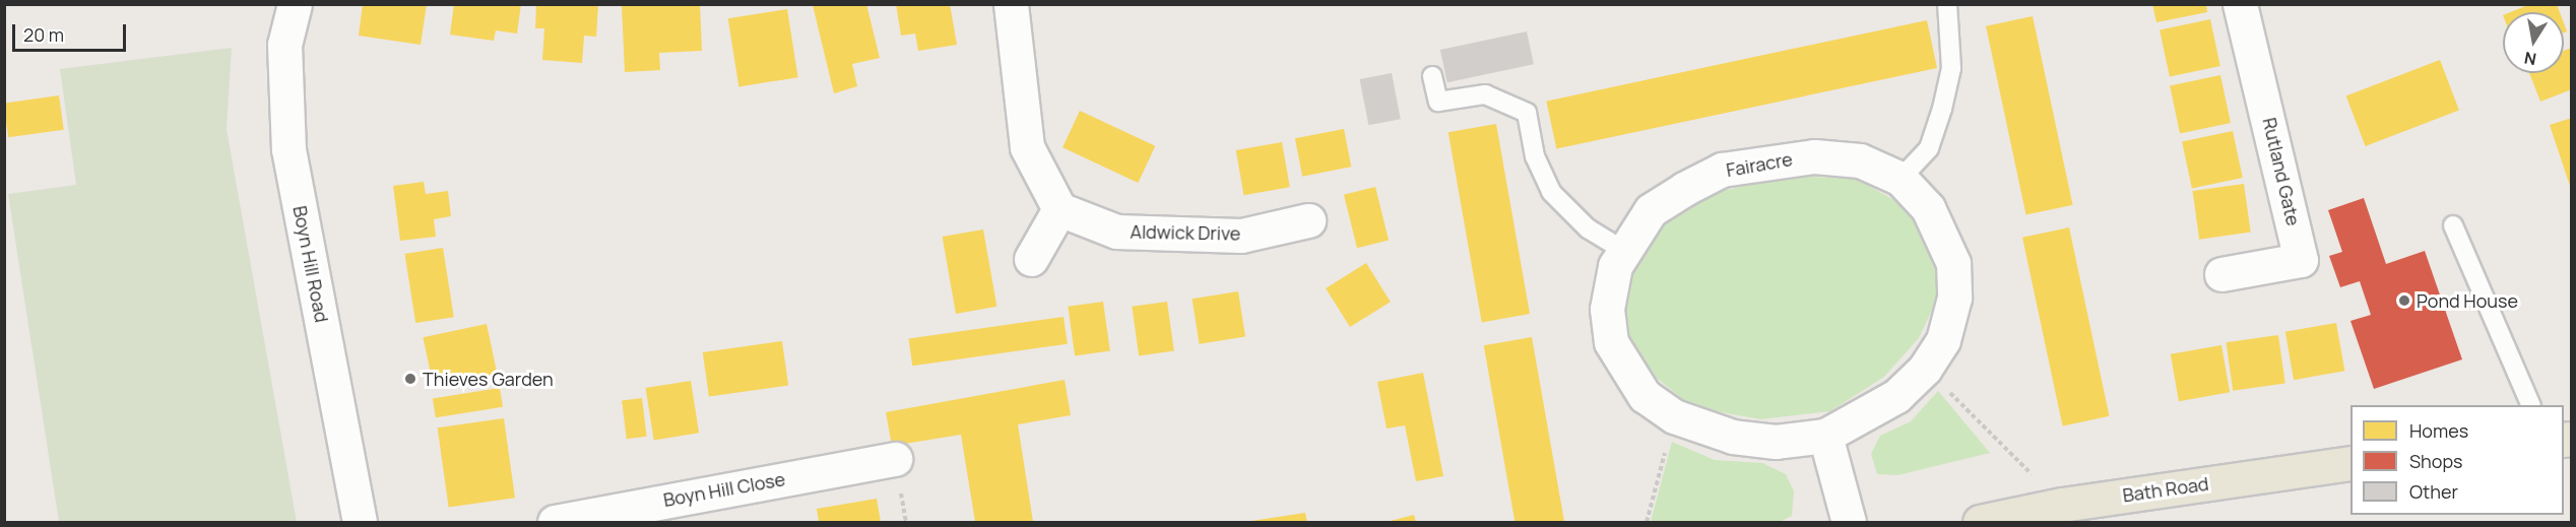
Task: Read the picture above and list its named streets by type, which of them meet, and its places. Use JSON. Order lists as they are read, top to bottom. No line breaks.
{"streets":{"main road":["Bath Road"],"street":["Fairacre","Rutland Gate","Aldwick Drive","Boyn Hill Road","Boyn Hill Close"]},"places":["Pond House","Thieves Garden"],"legend":["Homes","Shops","Other"],"scale_bar":"20 m","north":"bottom"}
